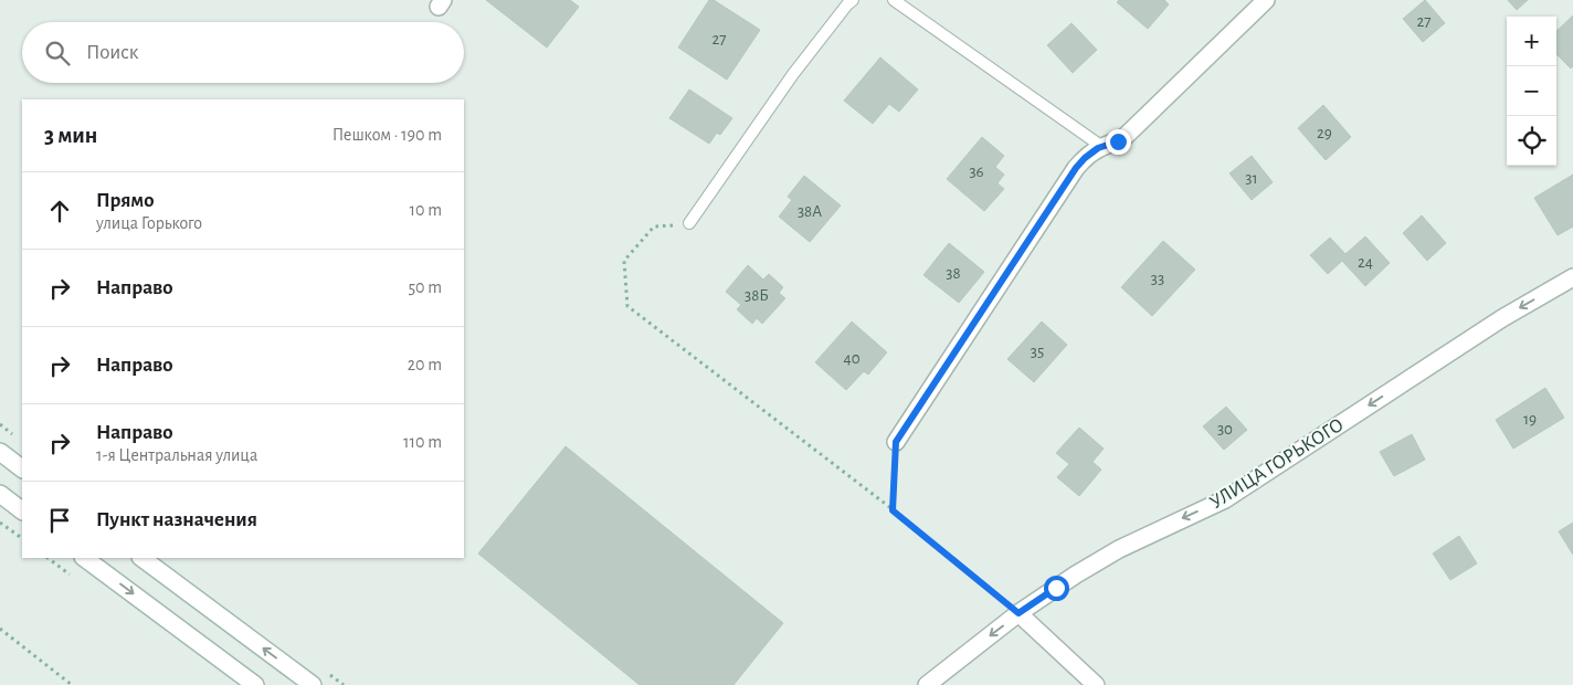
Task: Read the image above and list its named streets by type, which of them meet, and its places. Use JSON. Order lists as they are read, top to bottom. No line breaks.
{"streets":{"street":["УЛИЦА ГОРЬКОГО"]},"one_way":["УЛИЦА ГОРЬКОГО"],"house_numbers":["27","27","29","36","31","38А","24","38","33","38Б","35","40","19","30"],"page":{"map_buttons":["+","−"],"search":"Поиск","heading":["3 мин","Пешком · 190 m"],"list":[["Прямо","улица Горького","10 m"],["Направо","50 m"],["Направо","20 m"],["Направо","1-я Центральная улица","110 m"],"Пункт назначения"]}}
